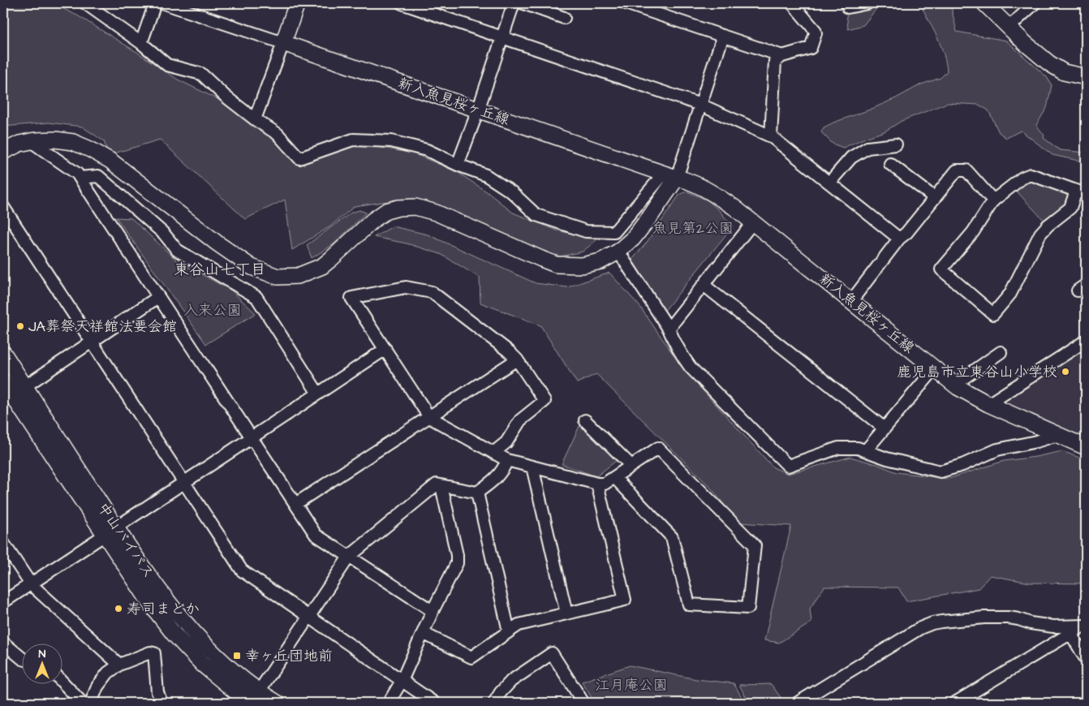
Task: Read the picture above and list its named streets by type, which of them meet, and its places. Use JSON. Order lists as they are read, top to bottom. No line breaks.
{"streets":{"street":["新入魚見桜ヶ丘線","中山バイパス"]},"districts":["東谷山七丁目"],"parks":["魚見第2公園","入来公園","江月庵公園"],"places":{"other":["JA葬祭天祥館法要会館","鹿児島市立東谷山小学校","寿司まどか"],"transit":["幸ヶ丘団地前"]},"north":"top"}
